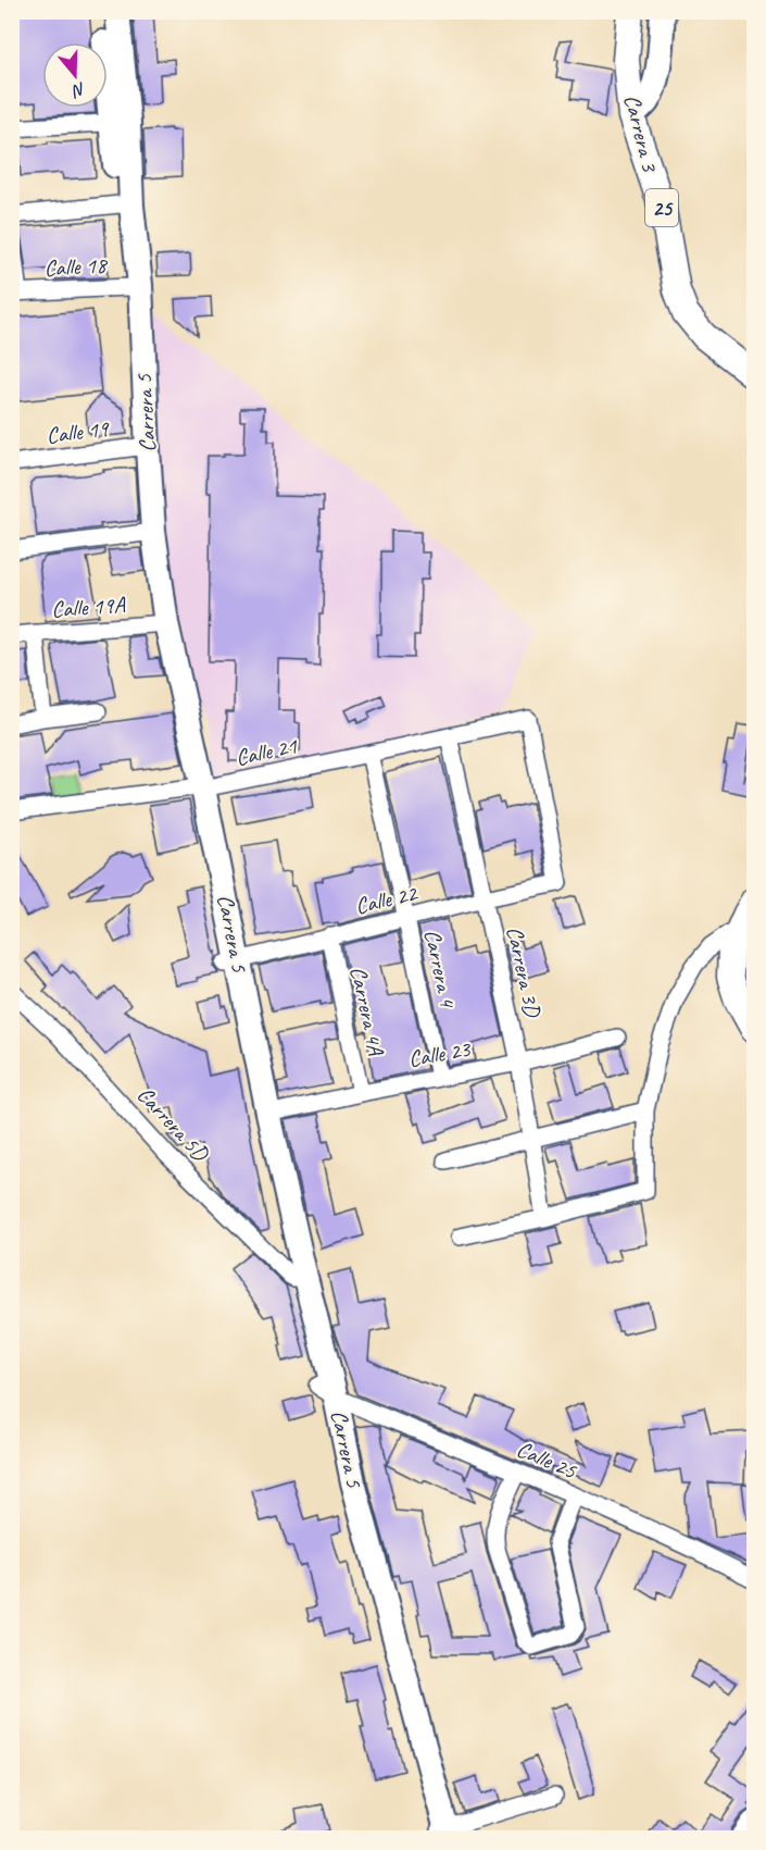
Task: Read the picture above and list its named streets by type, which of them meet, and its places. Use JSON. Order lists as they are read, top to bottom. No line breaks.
{"streets":{"main road":["Carrera 3","25"],"street":["Calle 18","Carrera 5","Calle 19","Calle 19A","Calle 21","Calle 22","Carrera 4","Carrera 3D","Carrera 4A","Calle 23","Carrera 5D","Calle 25"]},"crossings":[["Calle 18","Carrera 5"],["Carrera 5","Calle 19"],["Carrera 5","Calle 19A"],["Carrera 5","Calle 21"],["Carrera 5","Calle 22"],["Carrera 5","Calle 23"],["Carrera 5","Carrera 5D"],["Carrera 5","Calle 25"],["Calle 21","Calle 22"],["Calle 21","Carrera 4"],["Calle 21","Carrera 3D"],["Calle 22","Carrera 4"],["Calle 22","Carrera 3D"],["Calle 22","Carrera 4A"],["Carrera 4","Calle 23"],["Carrera 3D","Calle 23"],["Carrera 4A","Calle 23"]],"north":"bottom"}
